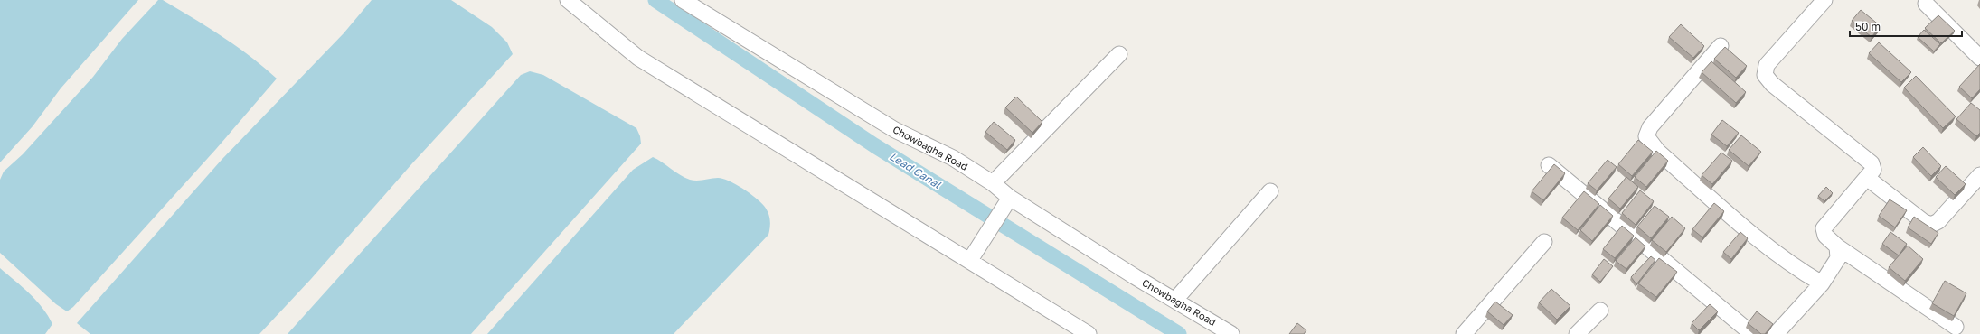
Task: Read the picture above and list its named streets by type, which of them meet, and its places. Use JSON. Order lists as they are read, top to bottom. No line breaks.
{"streets":{"street":["Chowbagha Road"]},"water":["Lead Canal"],"scale_bar":"50 m"}
